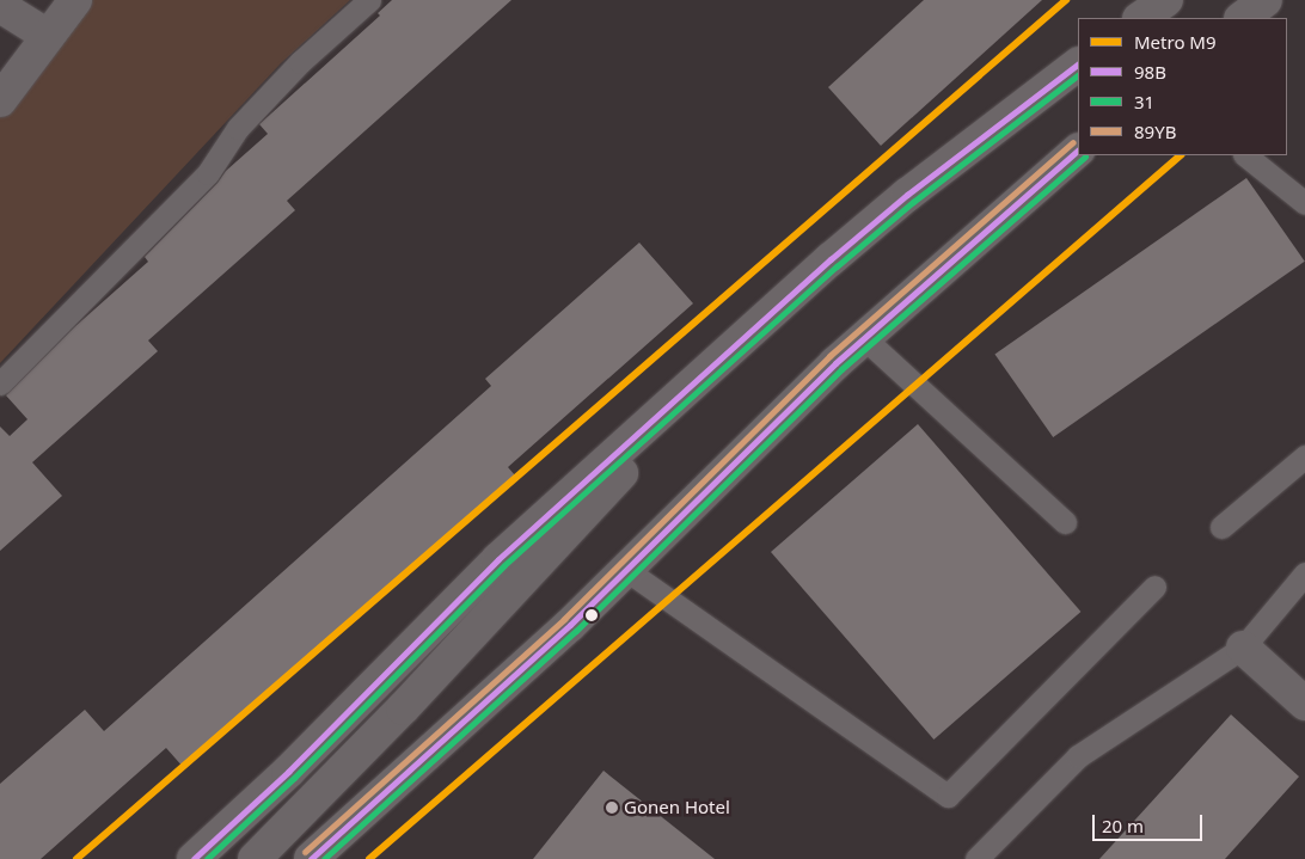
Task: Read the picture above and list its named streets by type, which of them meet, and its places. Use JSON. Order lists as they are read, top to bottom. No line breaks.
{"places":["Gonen Hotel"],"lines":["metro line M9","transit line 98B","transit line 31","transit line 89YB"],"legend":["Metro M9","98B","31","89YB"],"scale_bar":"20 m"}
